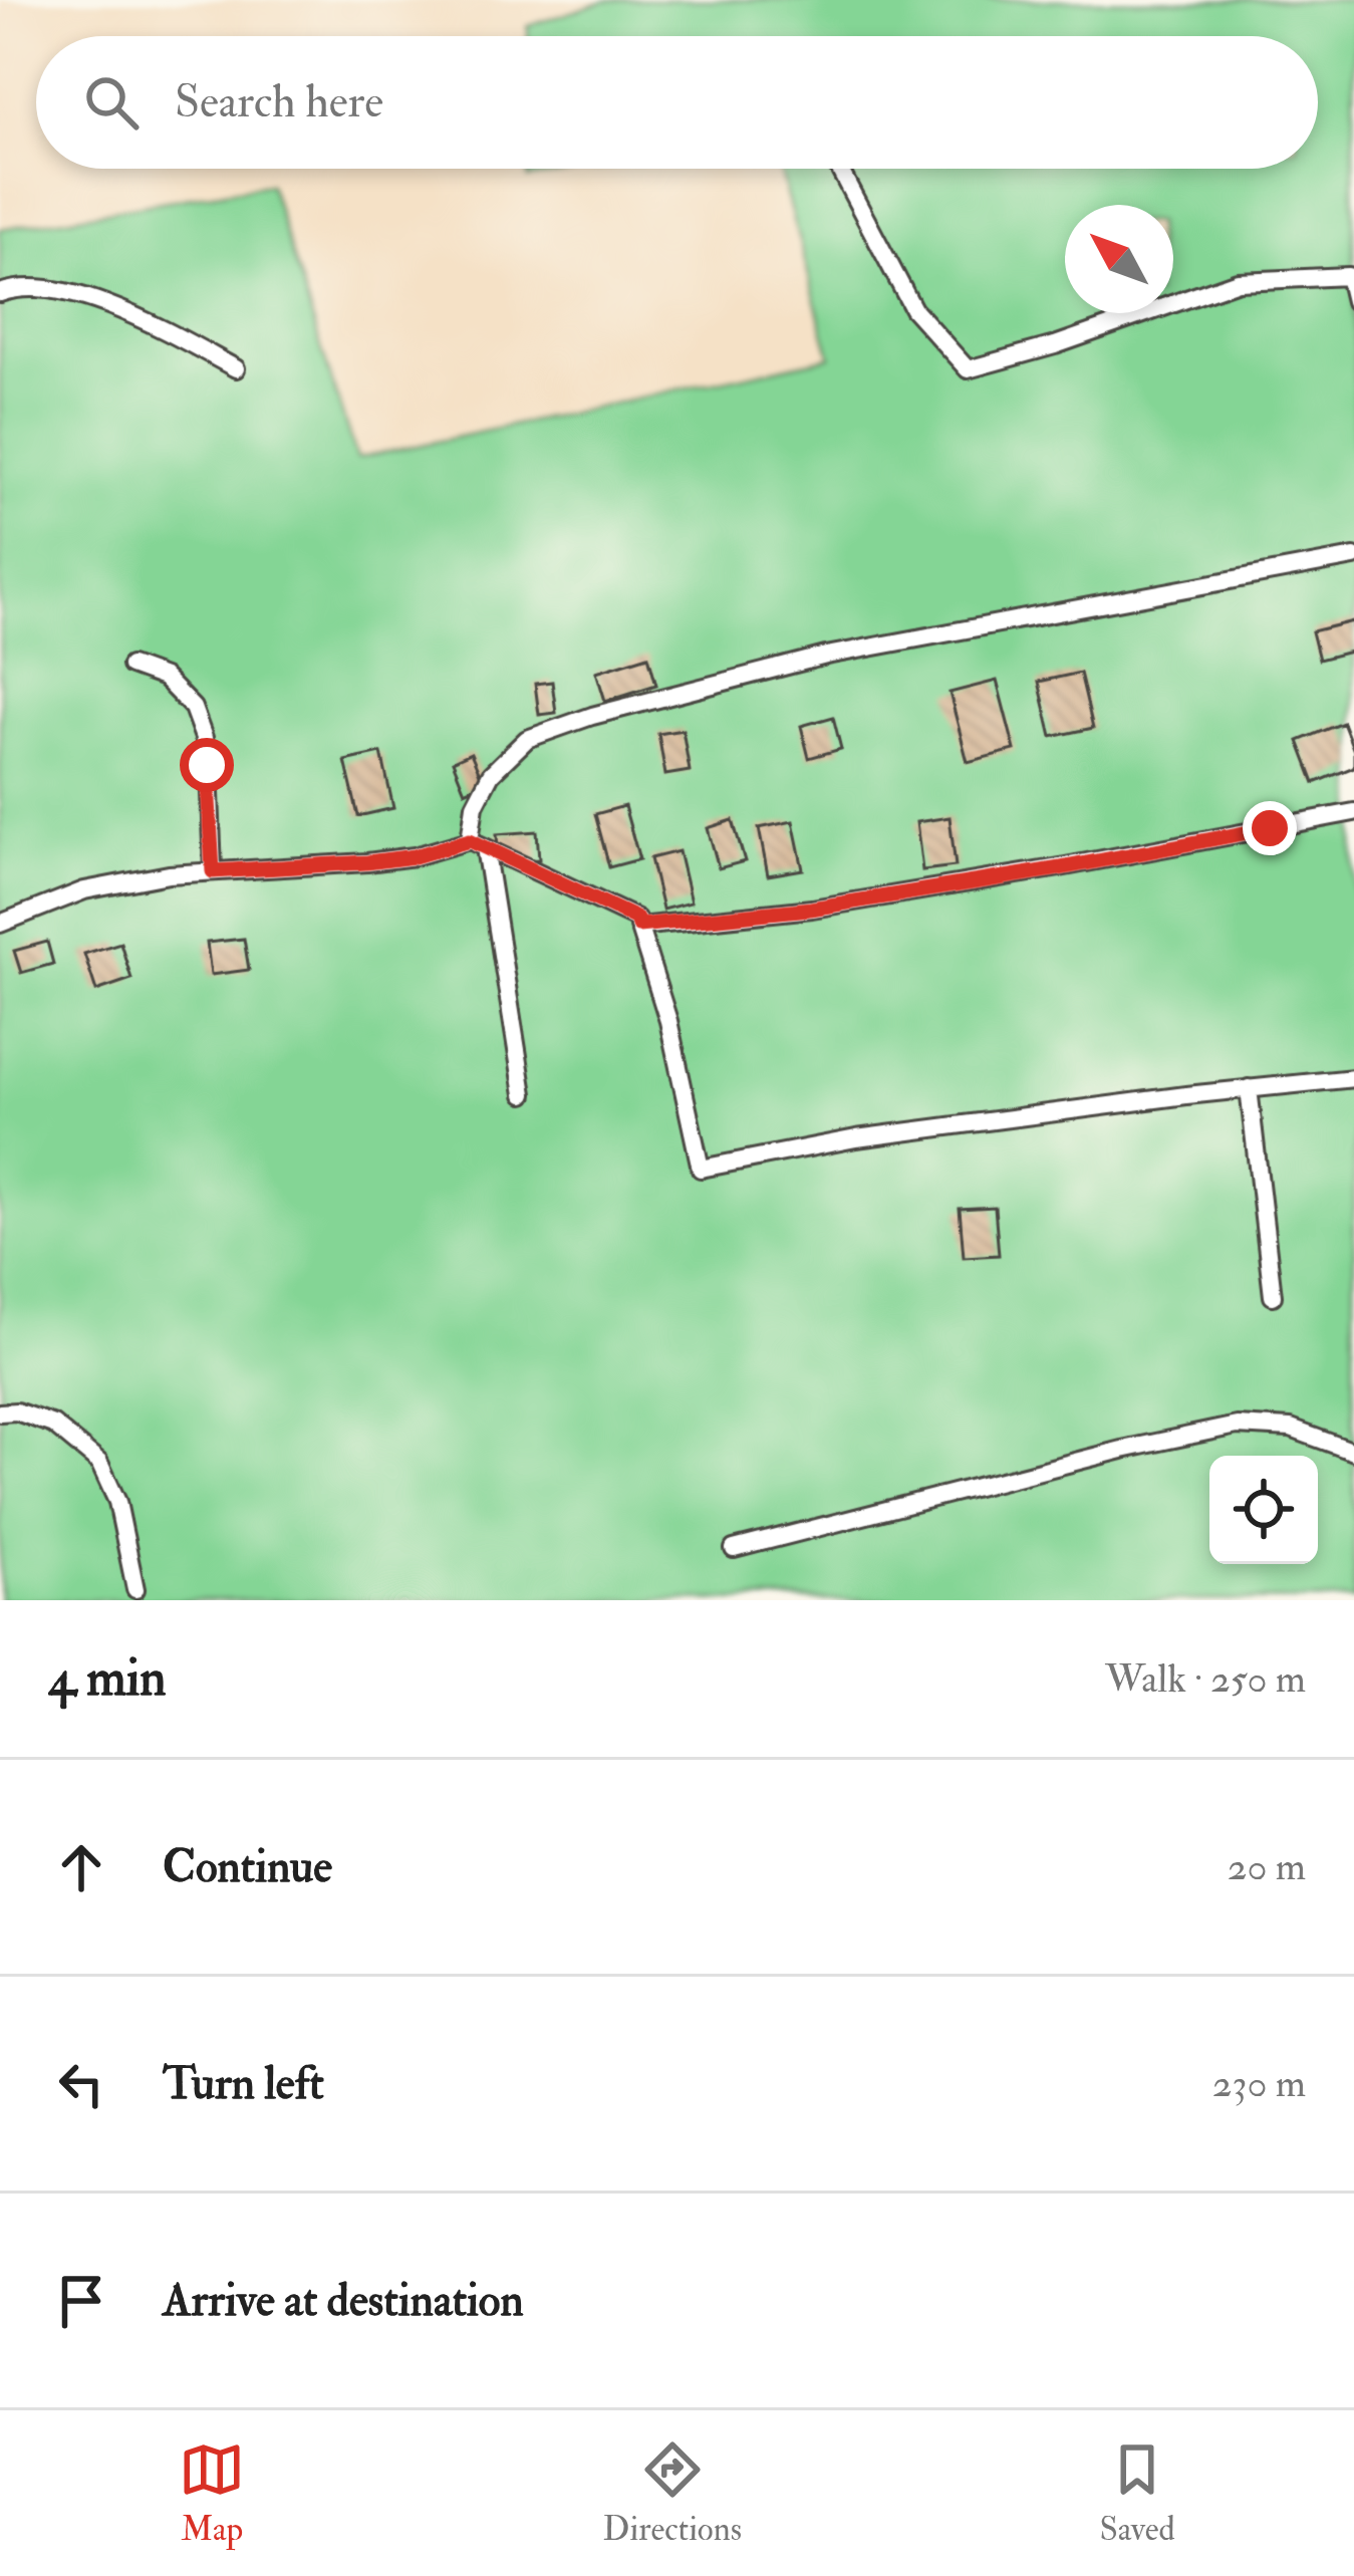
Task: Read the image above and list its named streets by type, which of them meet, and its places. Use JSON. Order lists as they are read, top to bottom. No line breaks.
{"north":"top left","page":{"search":"Search here","heading":["4 min","Walk · 250 m"],"list":[["Continue","20 m"],["Turn left","230 m"],"Arrive at destination"],"nav":["Map","Directions","Saved"]}}
